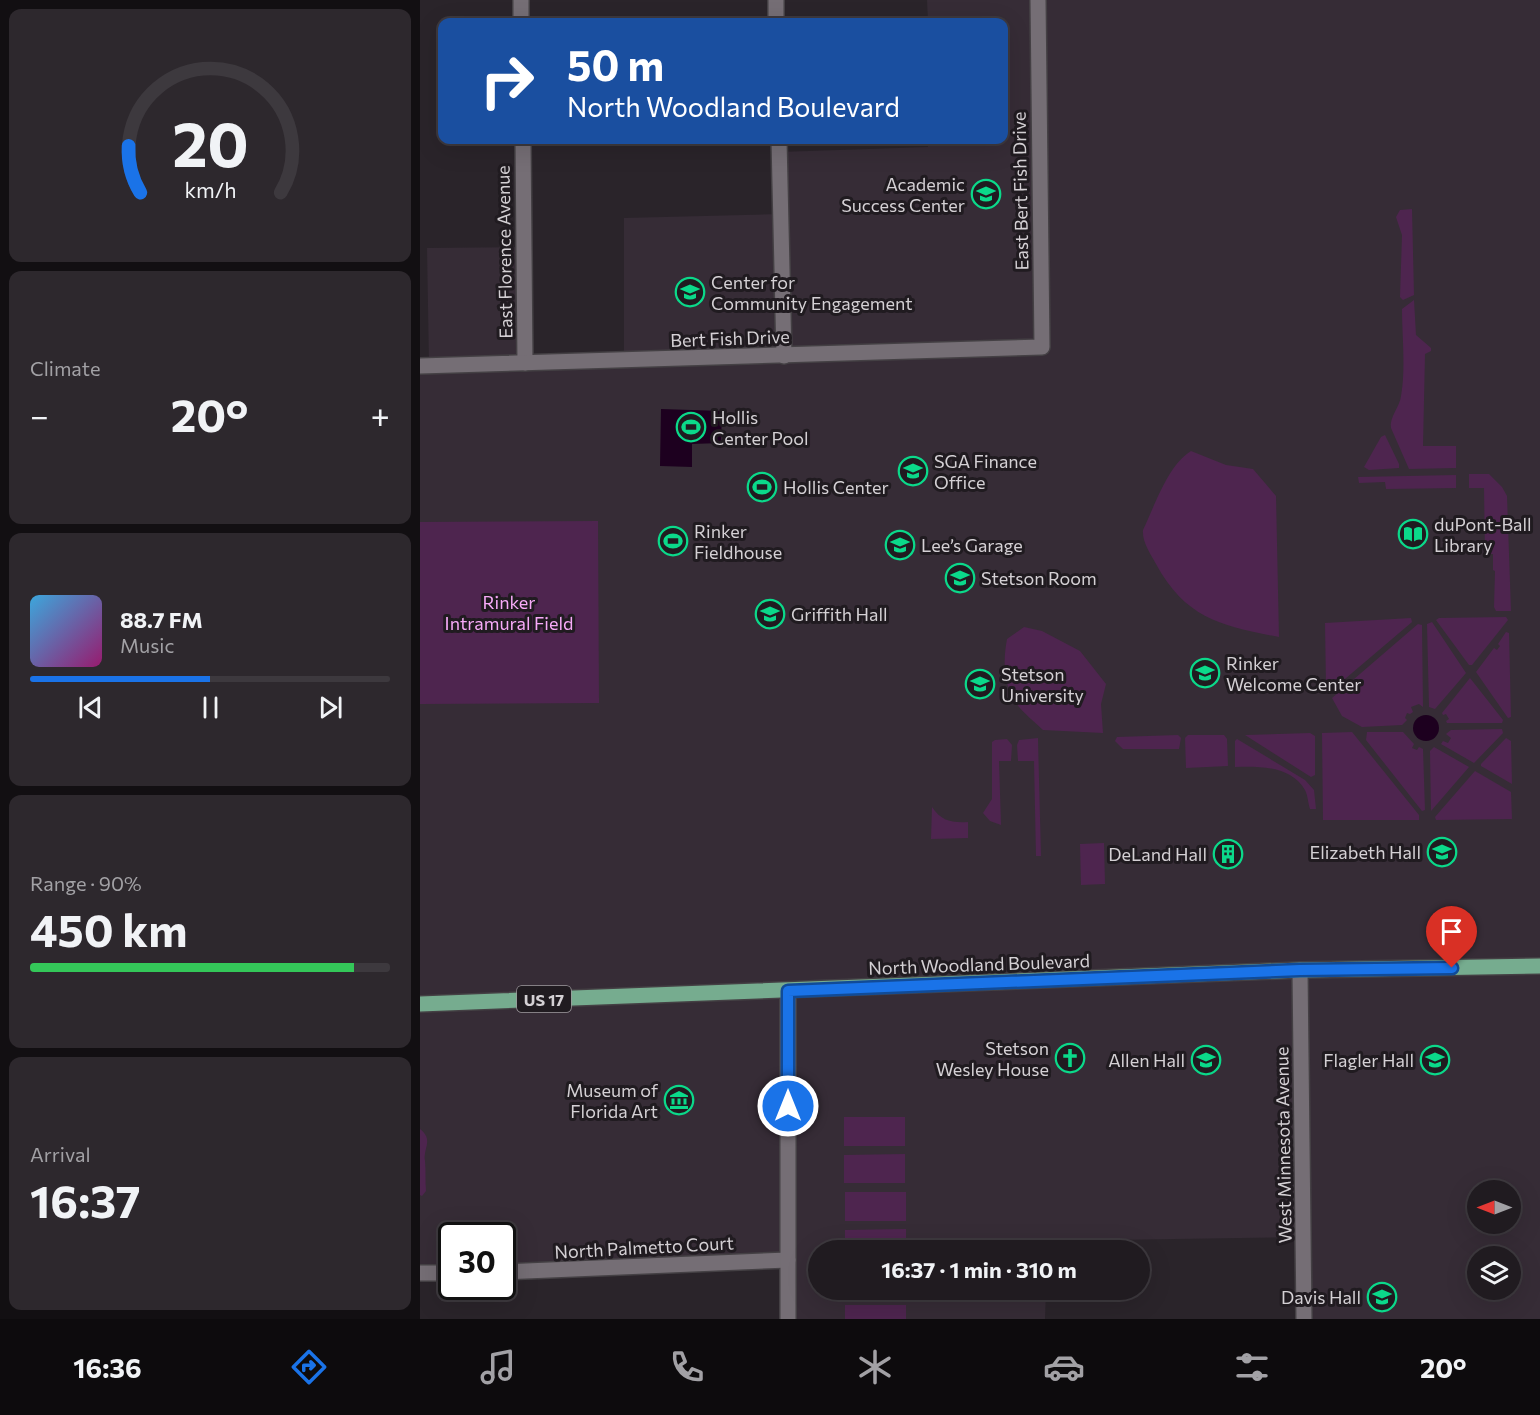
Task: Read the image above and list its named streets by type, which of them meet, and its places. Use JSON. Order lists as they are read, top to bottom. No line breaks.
{"streets":{"main road":["North Woodland Boulevard","US 17"],"street":["East Bert Fish Drive","East Florence Avenue","Bert Fish Drive","West Minnesota Avenue","North Palmetto Court"]},"crossings":[["East Bert Fish Drive","Bert Fish Drive"],["East Florence Avenue","Bert Fish Drive"],["North Woodland Boulevard","West Minnesota Avenue"]],"parks":["Rinker Intramural Field"],"places":{"school or university":["Academic Success Center","Center for Community Engagement","SGA Finance Office","Lee’s Garage","Stetson Room","Griffith Hall","Rinker Welcome Center","Stetson University","Elizabeth Hall","Allen Hall","Flagler Hall","Davis Hall"],"sports":["Hollis Center Pool","Hollis Center","Rinker Fieldhouse"],"library":["duPont-Ball Library"],"building":["DeLand Hall"],"church":["Stetson Wesley House"],"museum":["Museum of Florida Art"]},"north":"left","page":{"turn":["50 m","North Woodland Boulevard"],"tile":["Climate",["Range · 90%","450 km"],["Arrival","16:37"]],"heat":["−","20°","+"],"song":["88.7 FM","Music"],"limit":"30","trip":"16:37 · 1 min · 310 m","tabs":["16:36","20°"],"gauge":["20","km/h"]}}
